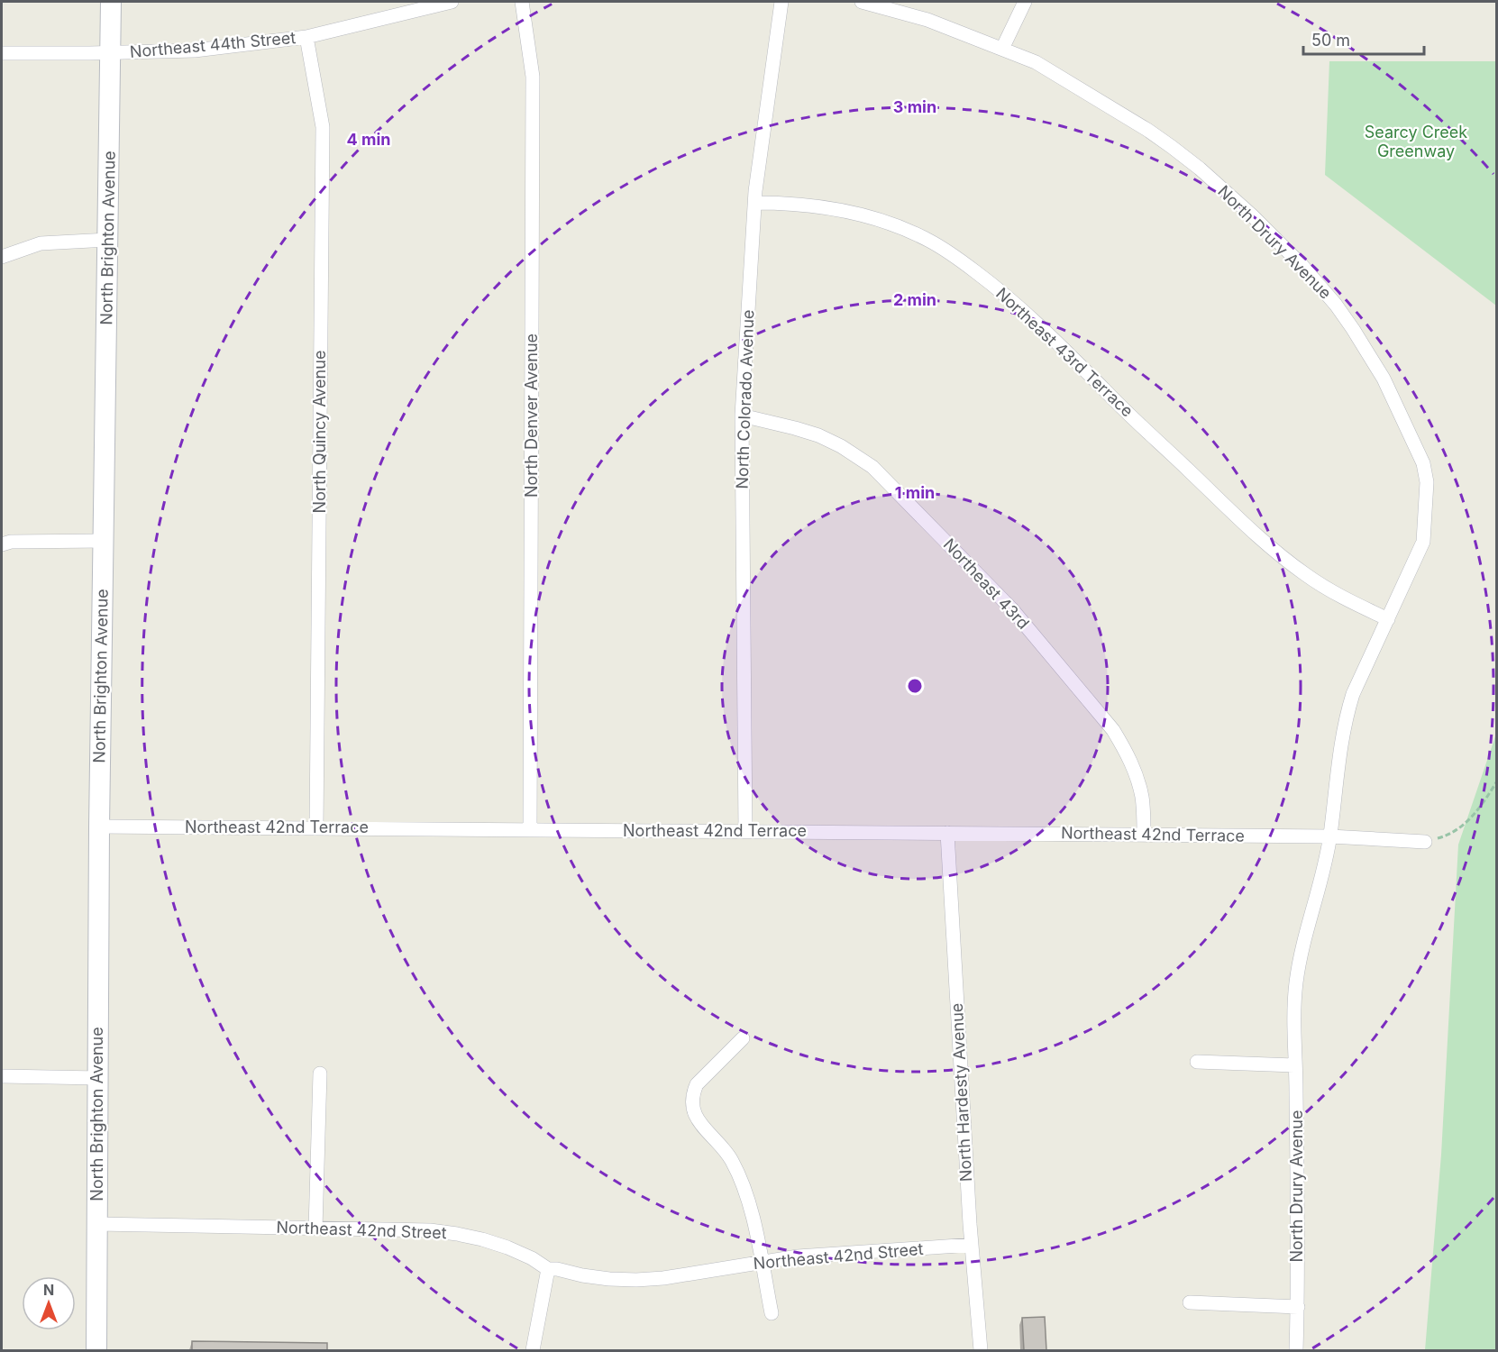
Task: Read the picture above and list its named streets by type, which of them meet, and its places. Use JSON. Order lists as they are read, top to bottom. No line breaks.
{"streets":{"main road":["North Brighton Avenue"],"street":["Northeast 44th Street","North Drury Avenue","Northeast 43rd Terrace","North Colorado Avenue","North Denver Avenue","North Quincy Avenue","Northeast 43rd","Northeast 42nd Terrace","North Hardesty Avenue","Northeast 42nd Street"]},"crossings":[["Northeast 44th Street","North Brighton Avenue"],["Northeast 44th Street","North Quincy Avenue"],["North Brighton Avenue","Northeast 42nd Terrace"],["North Brighton Avenue","Northeast 42nd Street"],["North Drury Avenue","Northeast 43rd Terrace"],["North Drury Avenue","Northeast 42nd Terrace"],["Northeast 43rd Terrace","North Colorado Avenue"],["North Colorado Avenue","Northeast 43rd"],["North Colorado Avenue","Northeast 42nd Terrace"],["North Denver Avenue","Northeast 42nd Terrace"],["North Quincy Avenue","Northeast 42nd Terrace"],["Northeast 43rd","Northeast 42nd Terrace"],["Northeast 42nd Terrace","North Hardesty Avenue"],["North Hardesty Avenue","Northeast 42nd Street"]],"parks":["Searcy Creek Greenway"],"scale_bar":"50 m","north":"top","rings":["3 min","4 min","2 min","1 min"]}
